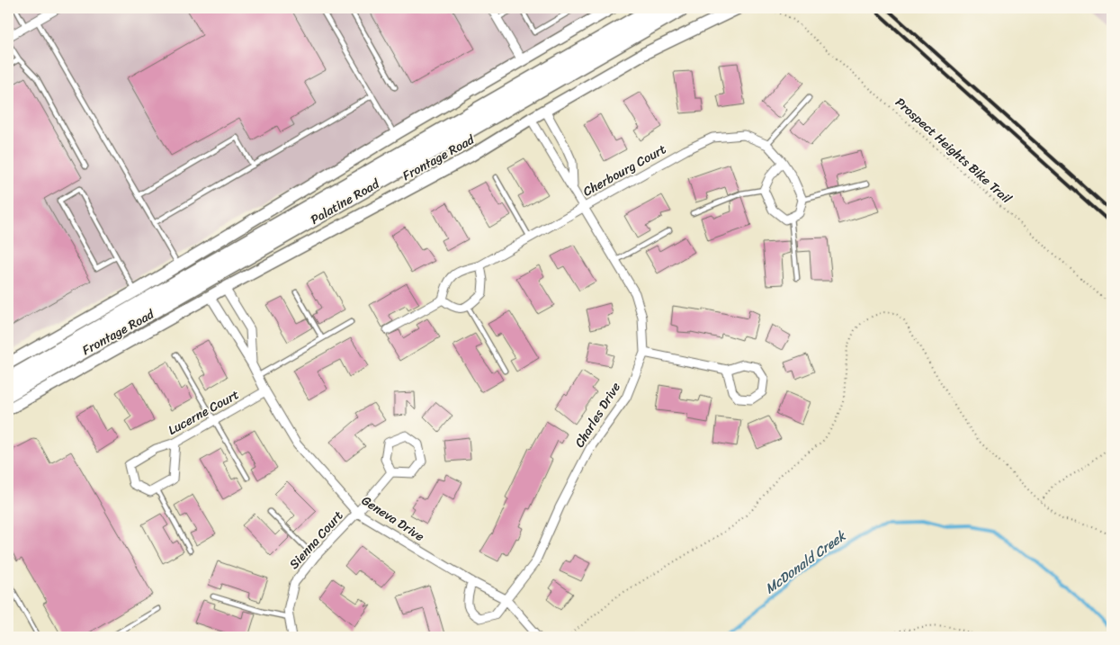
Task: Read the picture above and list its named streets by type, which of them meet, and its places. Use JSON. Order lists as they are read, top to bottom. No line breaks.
{"streets":{"highway":["Palatine Road"],"street":["Frontage Road","Cherbourg Court","Lucerne Court","Charles Drive","Geneva Drive","Sienna Court"],"path":["Prospect Heights Bike Trail"]},"crossings":[["Prospect Heights Bike Trail","Frontage Road"],["Frontage Road","Charles Drive"],["Frontage Road","Geneva Drive"],["Cherbourg Court","Charles Drive"],["Lucerne Court","Geneva Drive"],["Charles Drive","Geneva Drive"],["Geneva Drive","Sienna Court"]],"water":["McDonald Creek"]}
